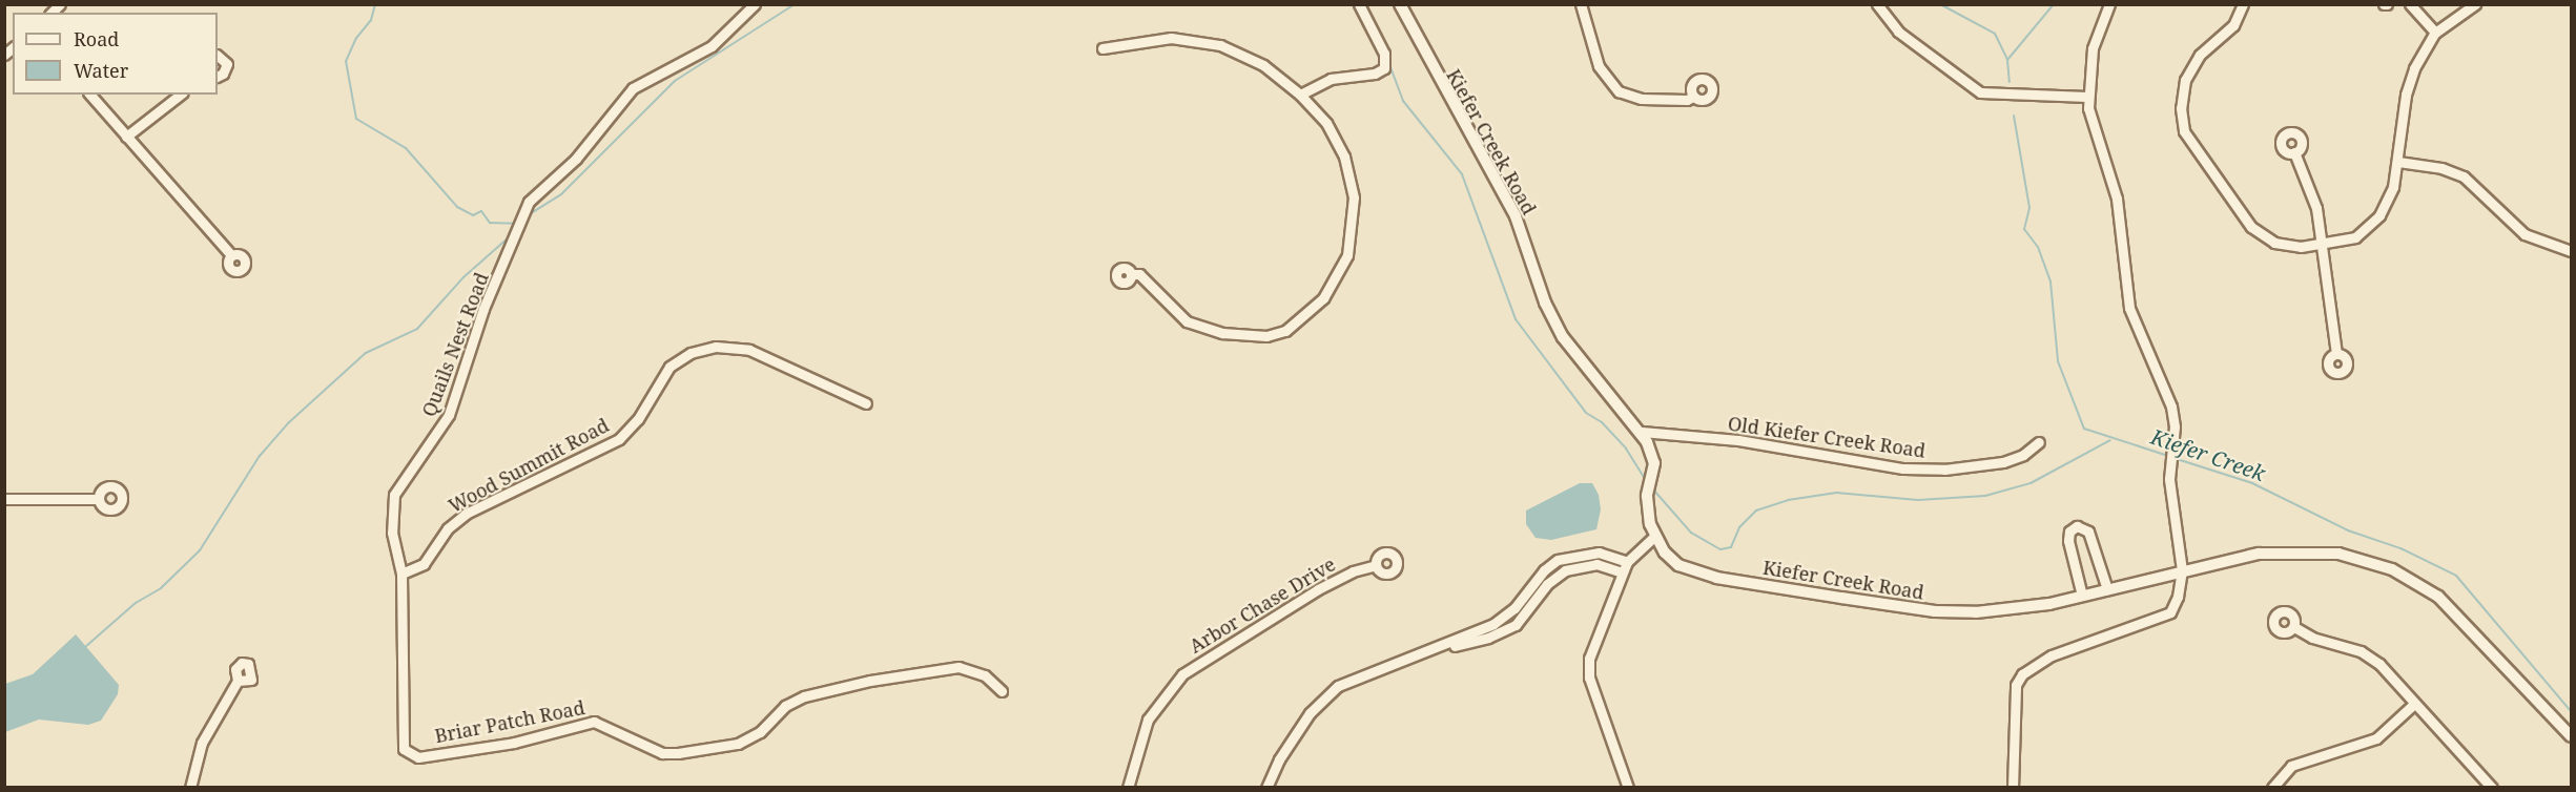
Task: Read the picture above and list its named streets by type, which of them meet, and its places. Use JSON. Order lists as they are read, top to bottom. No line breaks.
{"streets":{"street":["Kiefer Creek Road","Quails Nest Road","Old Kiefer Creek Road","Wood Summit Road","Arbor Chase Drive","Briar Patch Road"]},"crossings":[["Kiefer Creek Road","Old Kiefer Creek Road"],["Quails Nest Road","Wood Summit Road"],["Quails Nest Road","Briar Patch Road"]],"water":["Kiefer Creek"],"legend":["Road","Water"]}
